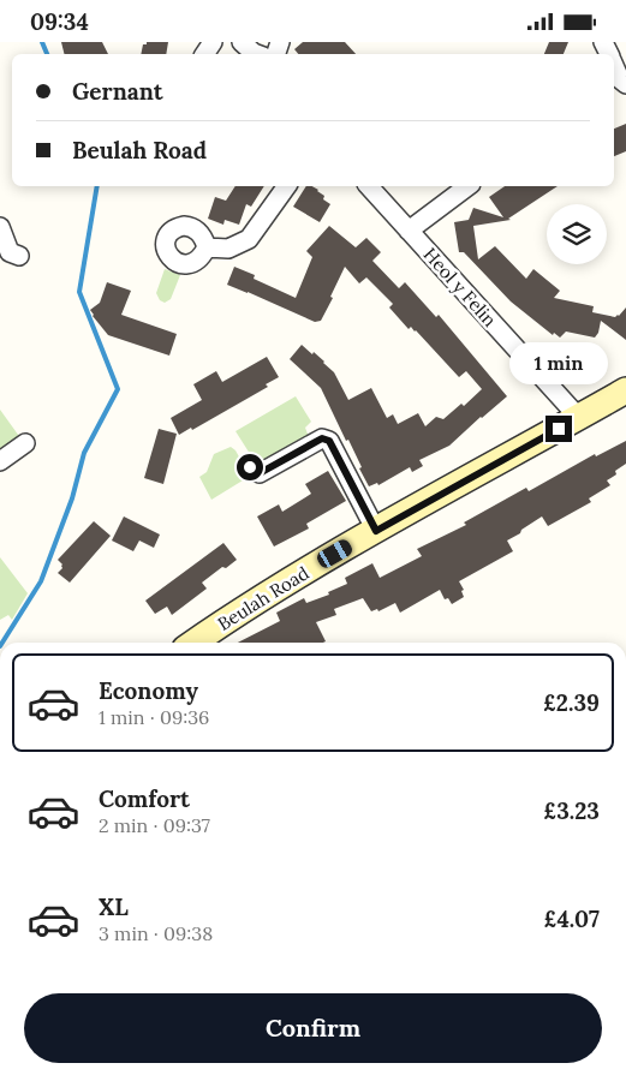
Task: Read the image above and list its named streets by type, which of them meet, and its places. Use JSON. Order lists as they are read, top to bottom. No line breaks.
{"streets":{"street":["Heol y Felin","Beulah Road"]},"crossings":[["Heol y Felin","Beulah Road"]],"page":{"status":"09:34","banner":["Gernant","Beulah Road"],"bubble":"1 min","list":[{"name":"Economy","note":"1 min · 09:36","value":"£2.39"},{"name":"Comfort","note":"2 min · 09:37","value":"£3.23"},{"name":"XL","note":"3 min · 09:38","value":"£4.07"}],"buttons":"Confirm"}}
